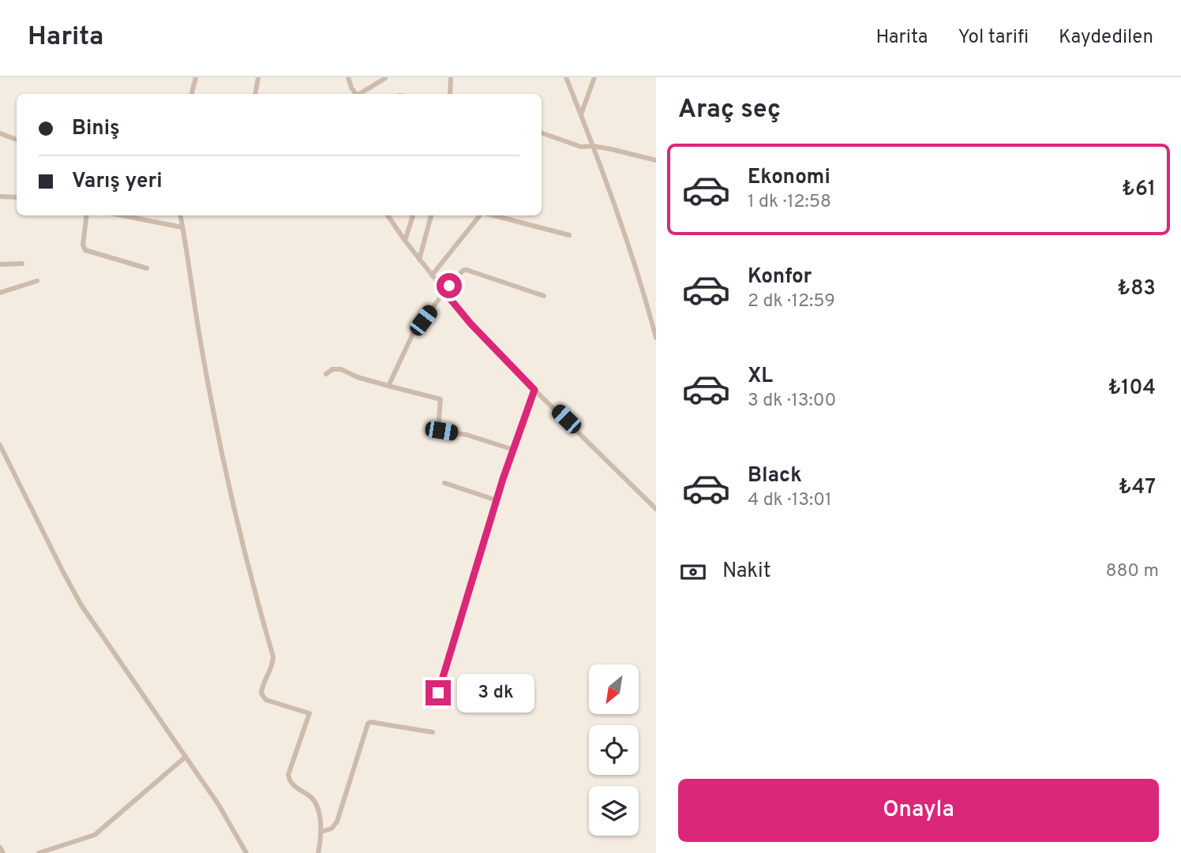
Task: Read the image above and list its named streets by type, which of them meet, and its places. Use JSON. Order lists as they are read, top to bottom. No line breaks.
{"north":"bottom left","page":{"header":"Harita","nav":["Harita","Yol tarifi","Kaydedilen"],"heading":"Araç seç","banner":["Biniş","Varış yeri"],"list":[{"name":"Ekonomi","note":"1 dk · 12:58","value":"₺61"},{"name":"Konfor","note":"2 dk · 12:59","value":"₺83"},{"name":"XL","note":"3 dk · 13:00","value":"₺104"},{"name":"Black","note":"4 dk · 13:01","value":"₺47"}],"pay":["Nakit","880 m"],"bubble":"3 dk","buttons":"Onayla"}}
